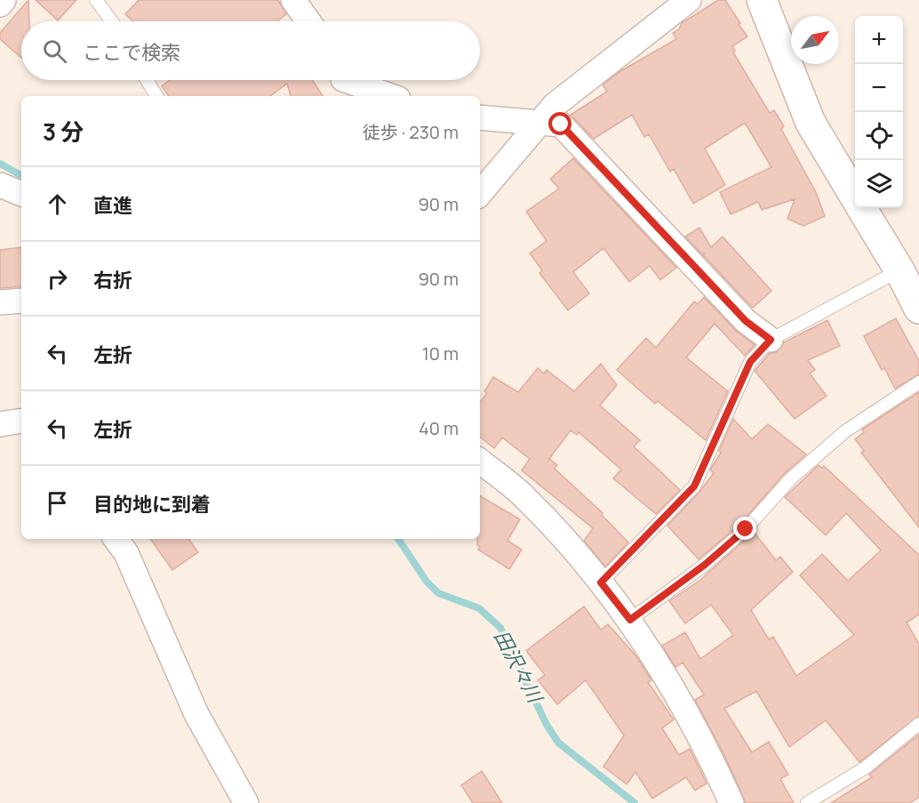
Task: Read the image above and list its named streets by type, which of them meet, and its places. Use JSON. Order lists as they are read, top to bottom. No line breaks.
{"water":["田沢々川"],"north":"top right","page":{"map_buttons":["+","−"],"search":"ここで検索","heading":["3 分","徒歩 · 230 m"],"list":[["直進","90 m"],["右折","90 m"],["左折","10 m"],["左折","40 m"],"目的地に到着"]}}
